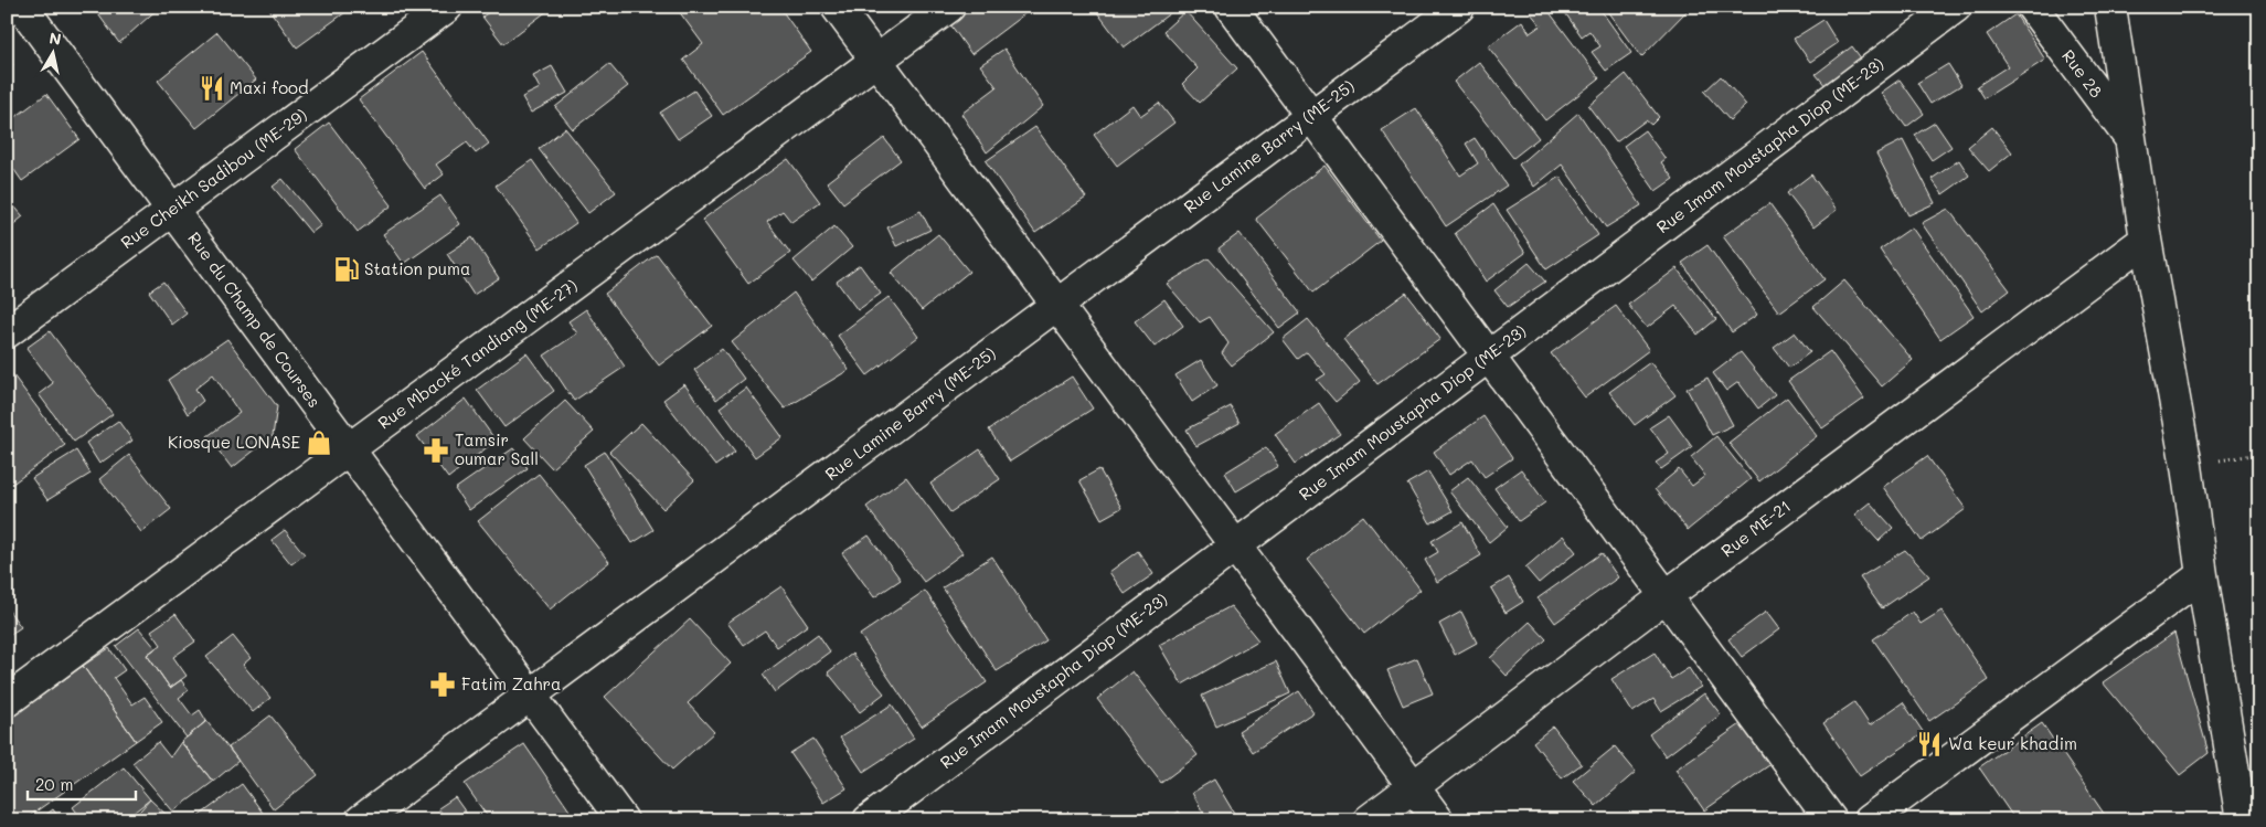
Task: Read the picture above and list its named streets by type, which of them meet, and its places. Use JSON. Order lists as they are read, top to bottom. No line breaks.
{"streets":{"street":["Rue 28","Rue Imam Moustapha Diop (ME-23)","Rue Lamine Barry (ME-25)","Rue Cheikh Sadibou (ME-29)","Rue du Champ de Courses","Rue Mbacké Tandiang (ME-27)","Rue ME-21"]},"crossings":[["Rue Lamine Barry (ME-25)","Rue du Champ de Courses"],["Rue Cheikh Sadibou (ME-29)","Rue du Champ de Courses"],["Rue du Champ de Courses","Rue Mbacké Tandiang (ME-27)"]],"places":{"restaurant":["Maxi food","Wa keur khadim"],"fuel station":["Station puma"],"shop":["Kiosque LONASE"],"pharmacy":["Tamsir oumar Sall","Fatim Zahra"]},"scale_bar":"20 m","north":"top"}
